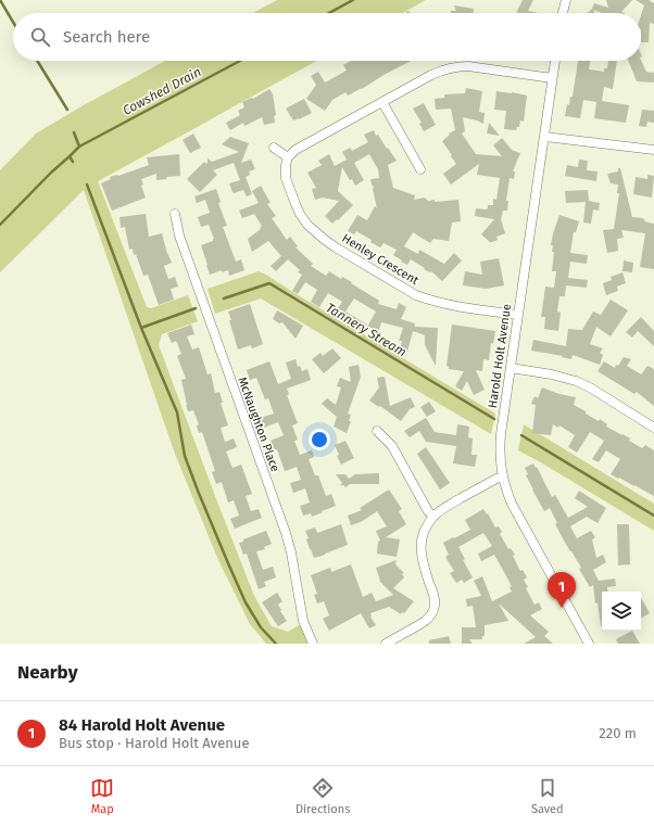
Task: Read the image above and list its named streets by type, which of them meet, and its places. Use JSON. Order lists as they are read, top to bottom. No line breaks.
{"streets":{"street":["Henley Crescent","Harold Holt Avenue","McNaughton Place"]},"crossings":[["Henley Crescent","Harold Holt Avenue"]],"water":["Cowshed Drain","Tannery Stream"],"page":{"search":"Search here","pins":"1","heading":"Nearby","list":[{"mark":"1","name":"84 Harold Holt Avenue","note":"Bus stop · Harold Holt Avenue","value":"220 m"}],"nav":["Map","Directions","Saved"]}}
